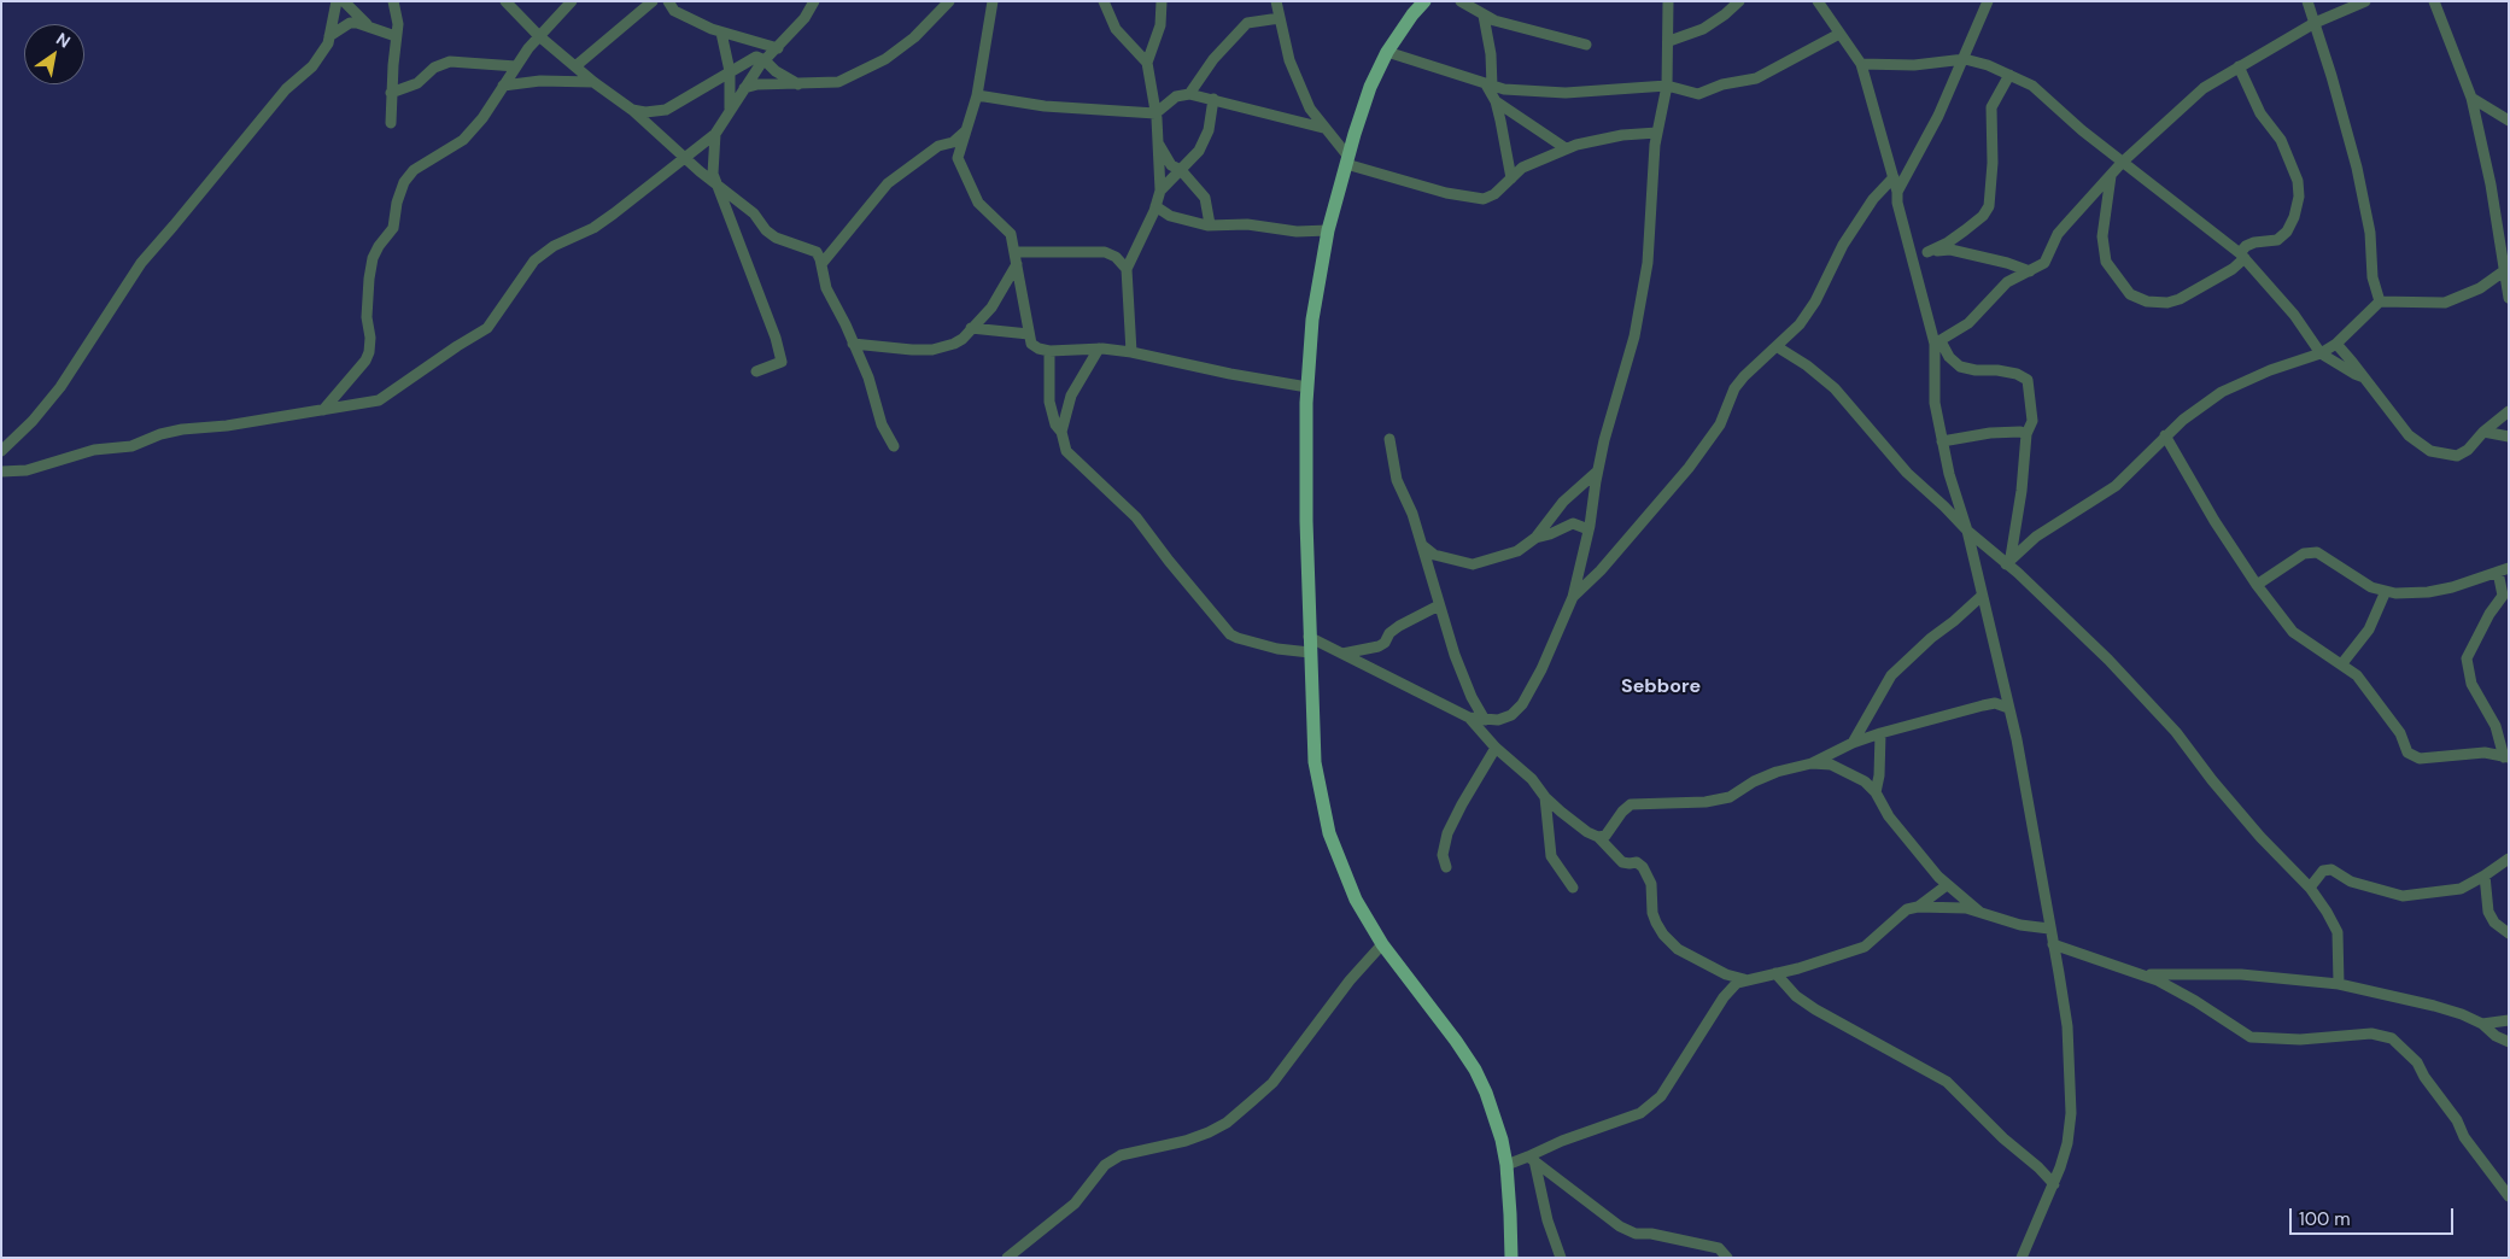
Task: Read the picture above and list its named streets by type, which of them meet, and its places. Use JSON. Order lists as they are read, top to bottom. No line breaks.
{"districts":["Sebbore"],"scale_bar":"100 m","north":"top right"}
